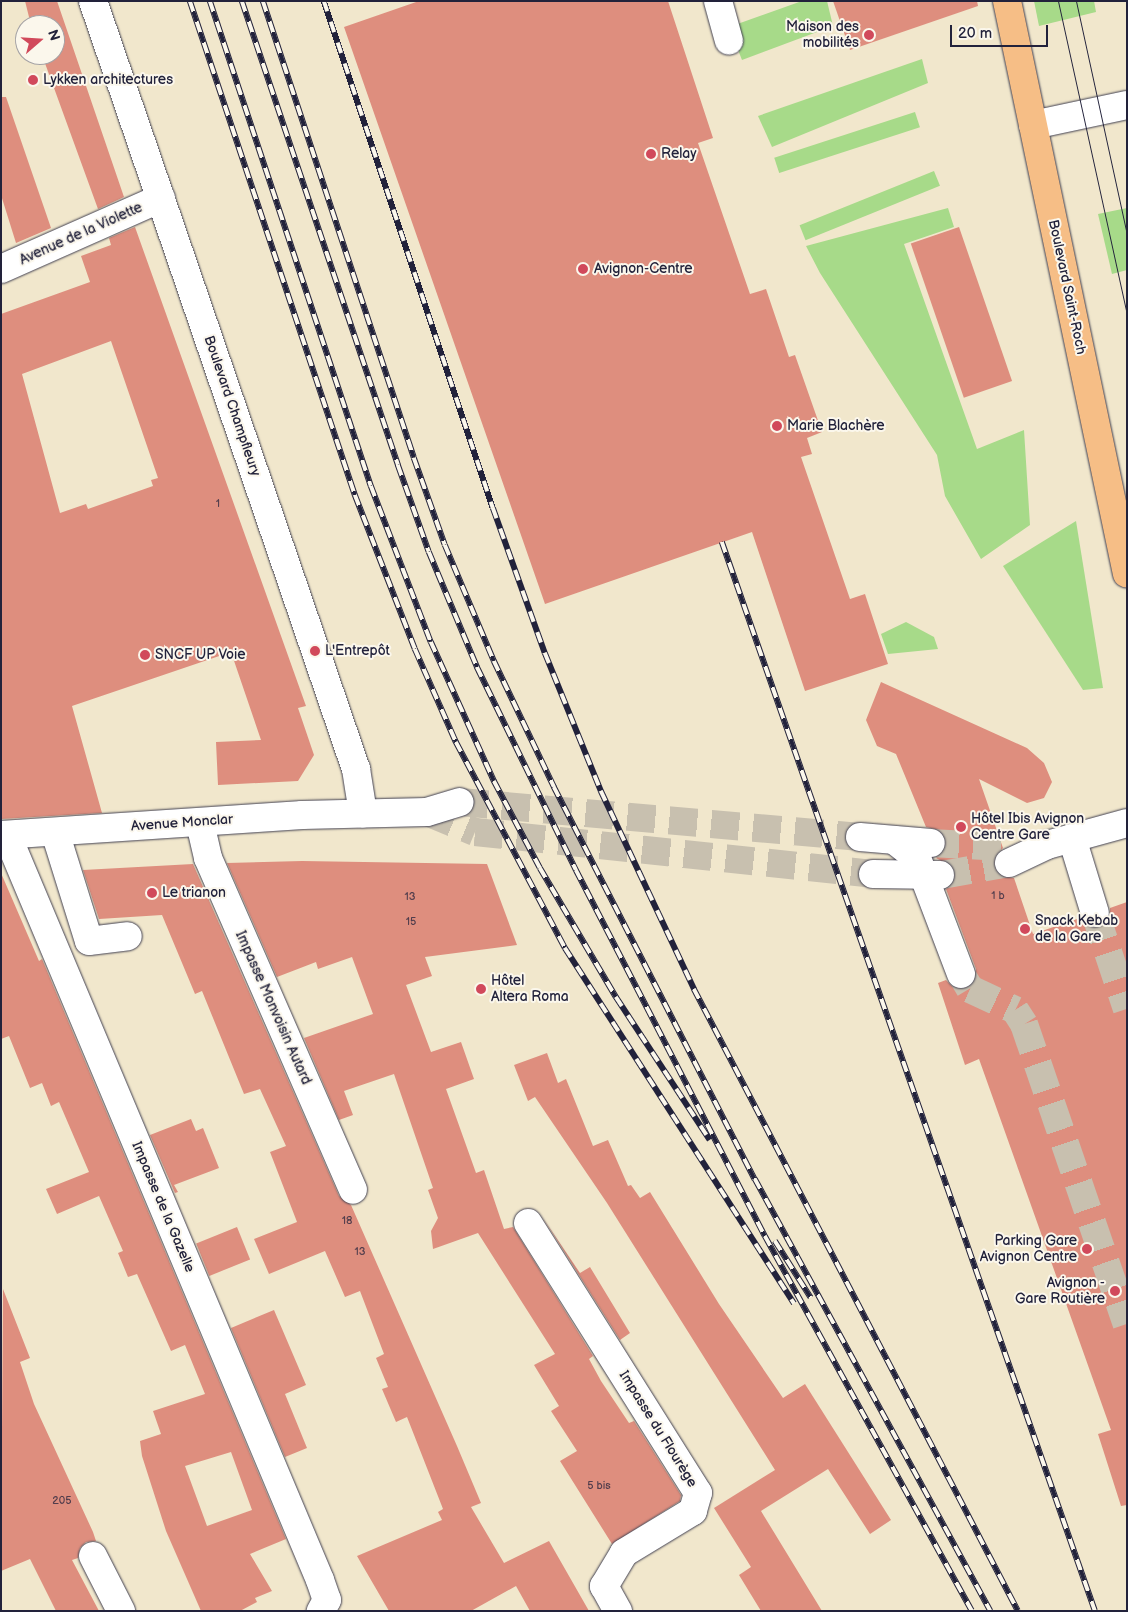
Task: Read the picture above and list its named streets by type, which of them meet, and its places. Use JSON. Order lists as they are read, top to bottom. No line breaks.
{"streets":{"main road":["Boulevard Saint-Roch"],"street":["Avenue de la Violette","Boulevard Champfleury","Avenue Monclar","Impasse Monvoisin Autard","Impasse de la Gazelle","Impasse du Flourège"]},"crossings":[["Avenue de la Violette","Boulevard Champfleury"],["Boulevard Champfleury","Avenue Monclar"],["Avenue Monclar","Impasse Monvoisin Autard"],["Avenue Monclar","Impasse de la Gazelle"]],"places":["Maison des mobilités","Lykken architectures","Relay","Avignon-Centre","Marie Blachère","L'Entrepôt","SNCF UP Voie","Hôtel Ibis Avignon Centre Gare","Le trianon","Snack Kebab de la Gare","Hôtel Altera Roma","Parking Gare Avignon Centre","Avignon - Gare Routière"],"house_numbers":["1","1 b","13","15","18","13","5 bis","205"],"scale_bar":"20 m","north":"right"}
